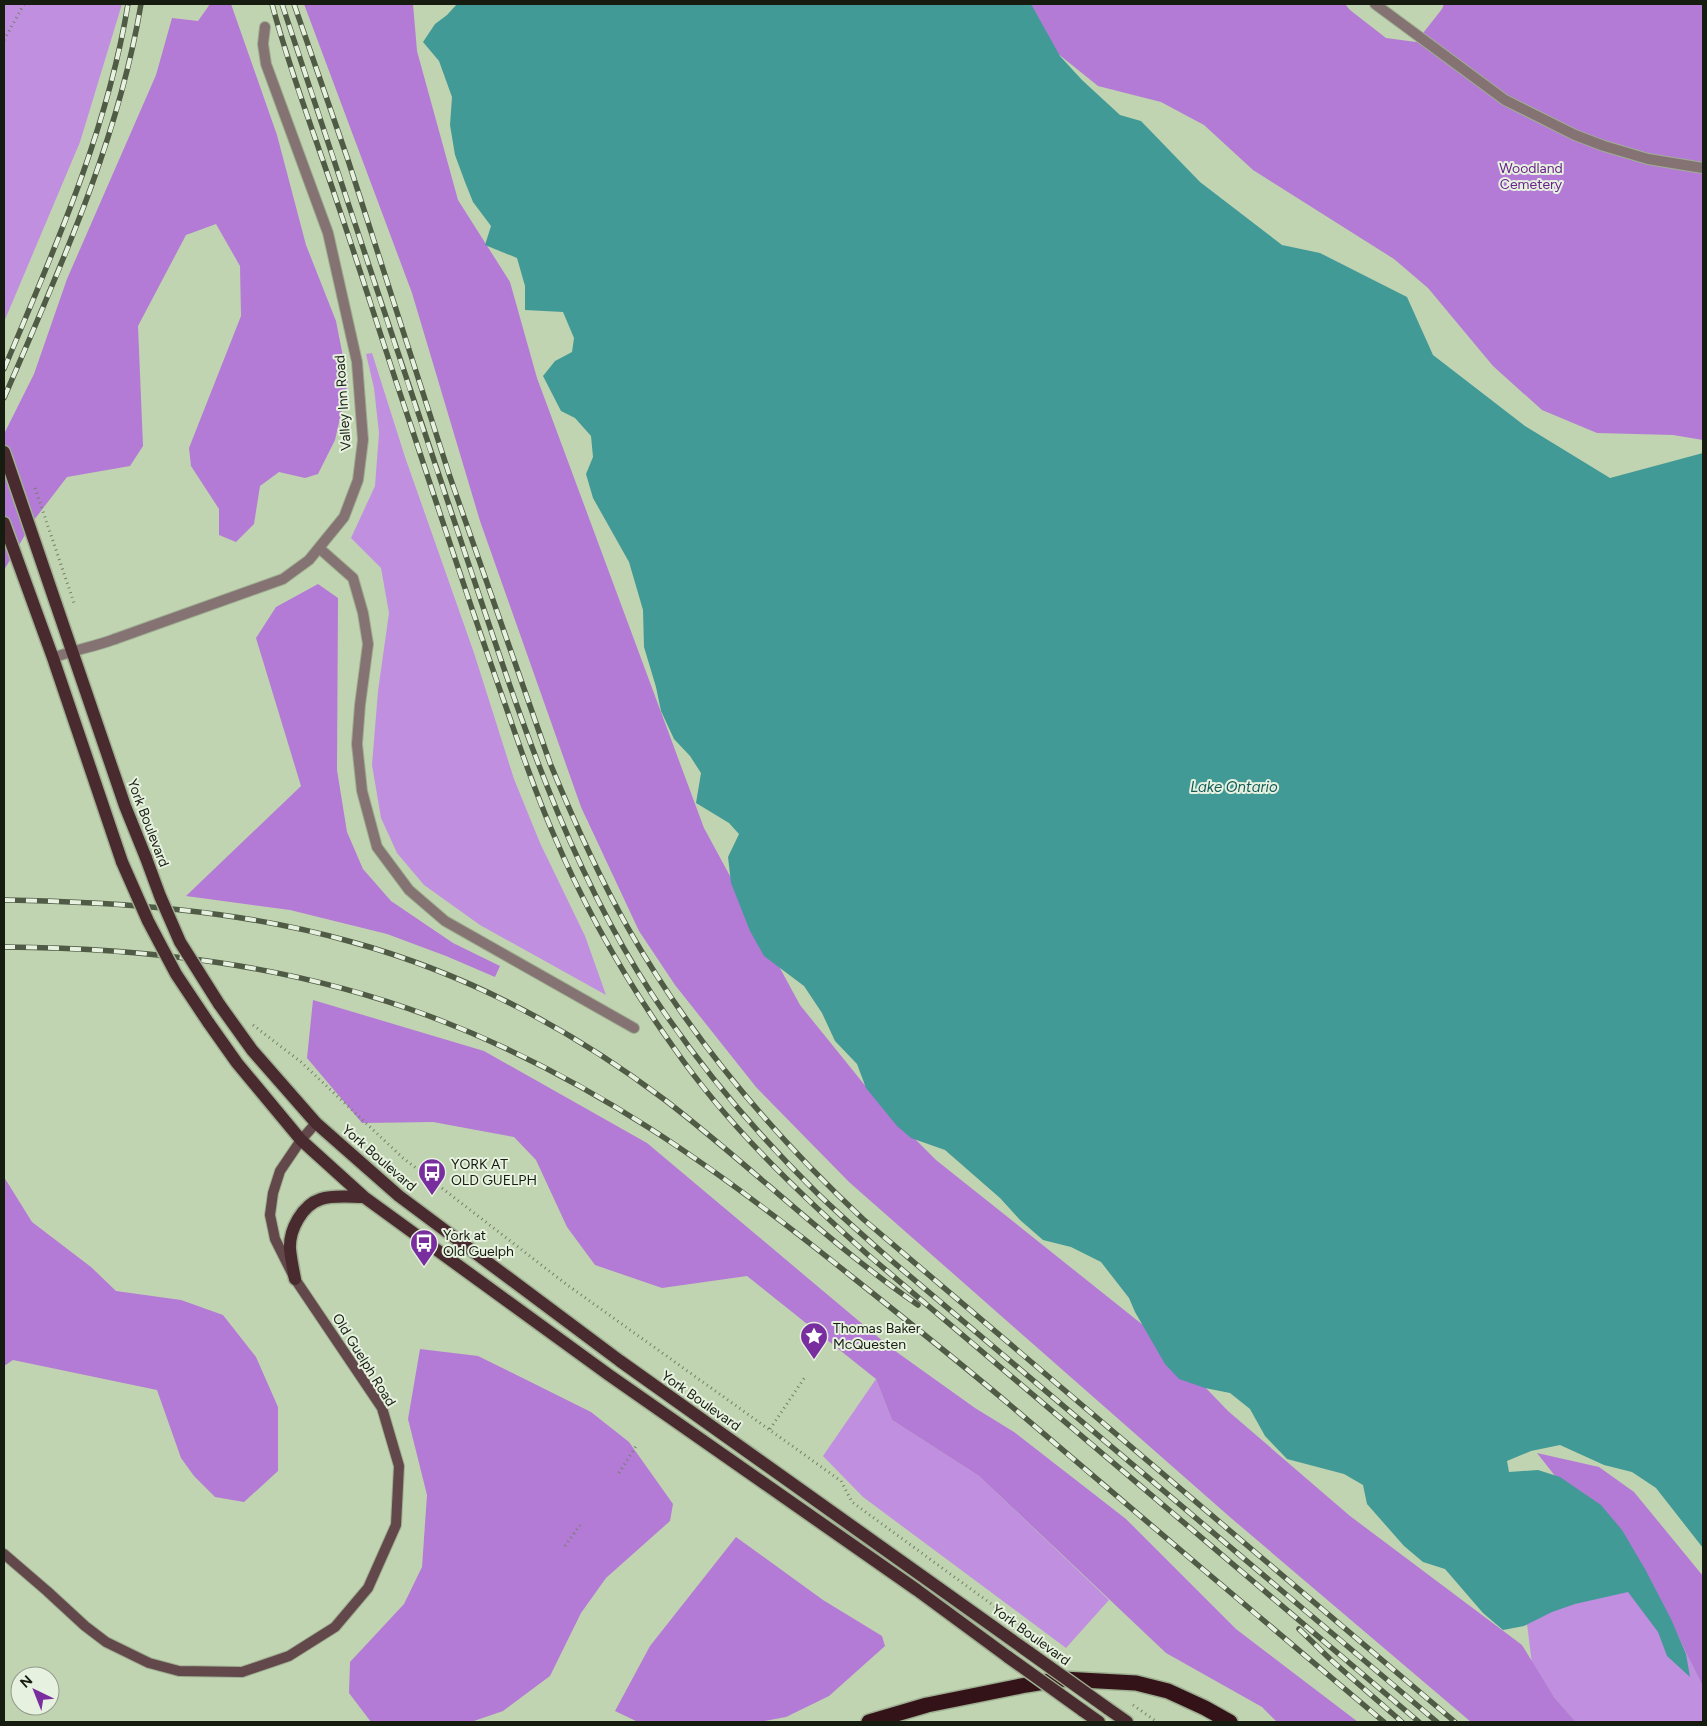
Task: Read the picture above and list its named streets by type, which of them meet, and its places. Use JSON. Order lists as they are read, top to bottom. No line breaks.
{"streets":{"main road":["York Boulevard"],"street":["Valley Inn Road","Old Guelph Road"]},"crossings":[["Valley Inn Road","York Boulevard"],["York Boulevard","Old Guelph Road"]],"water":["Lake Ontario"],"parks":["Woodland Cemetery"],"places":{"bus stop":["YORK AT OLD GUELPH","York at Old Guelph"],"place":["Thomas Baker McQuesten"]},"north":"top left"}
